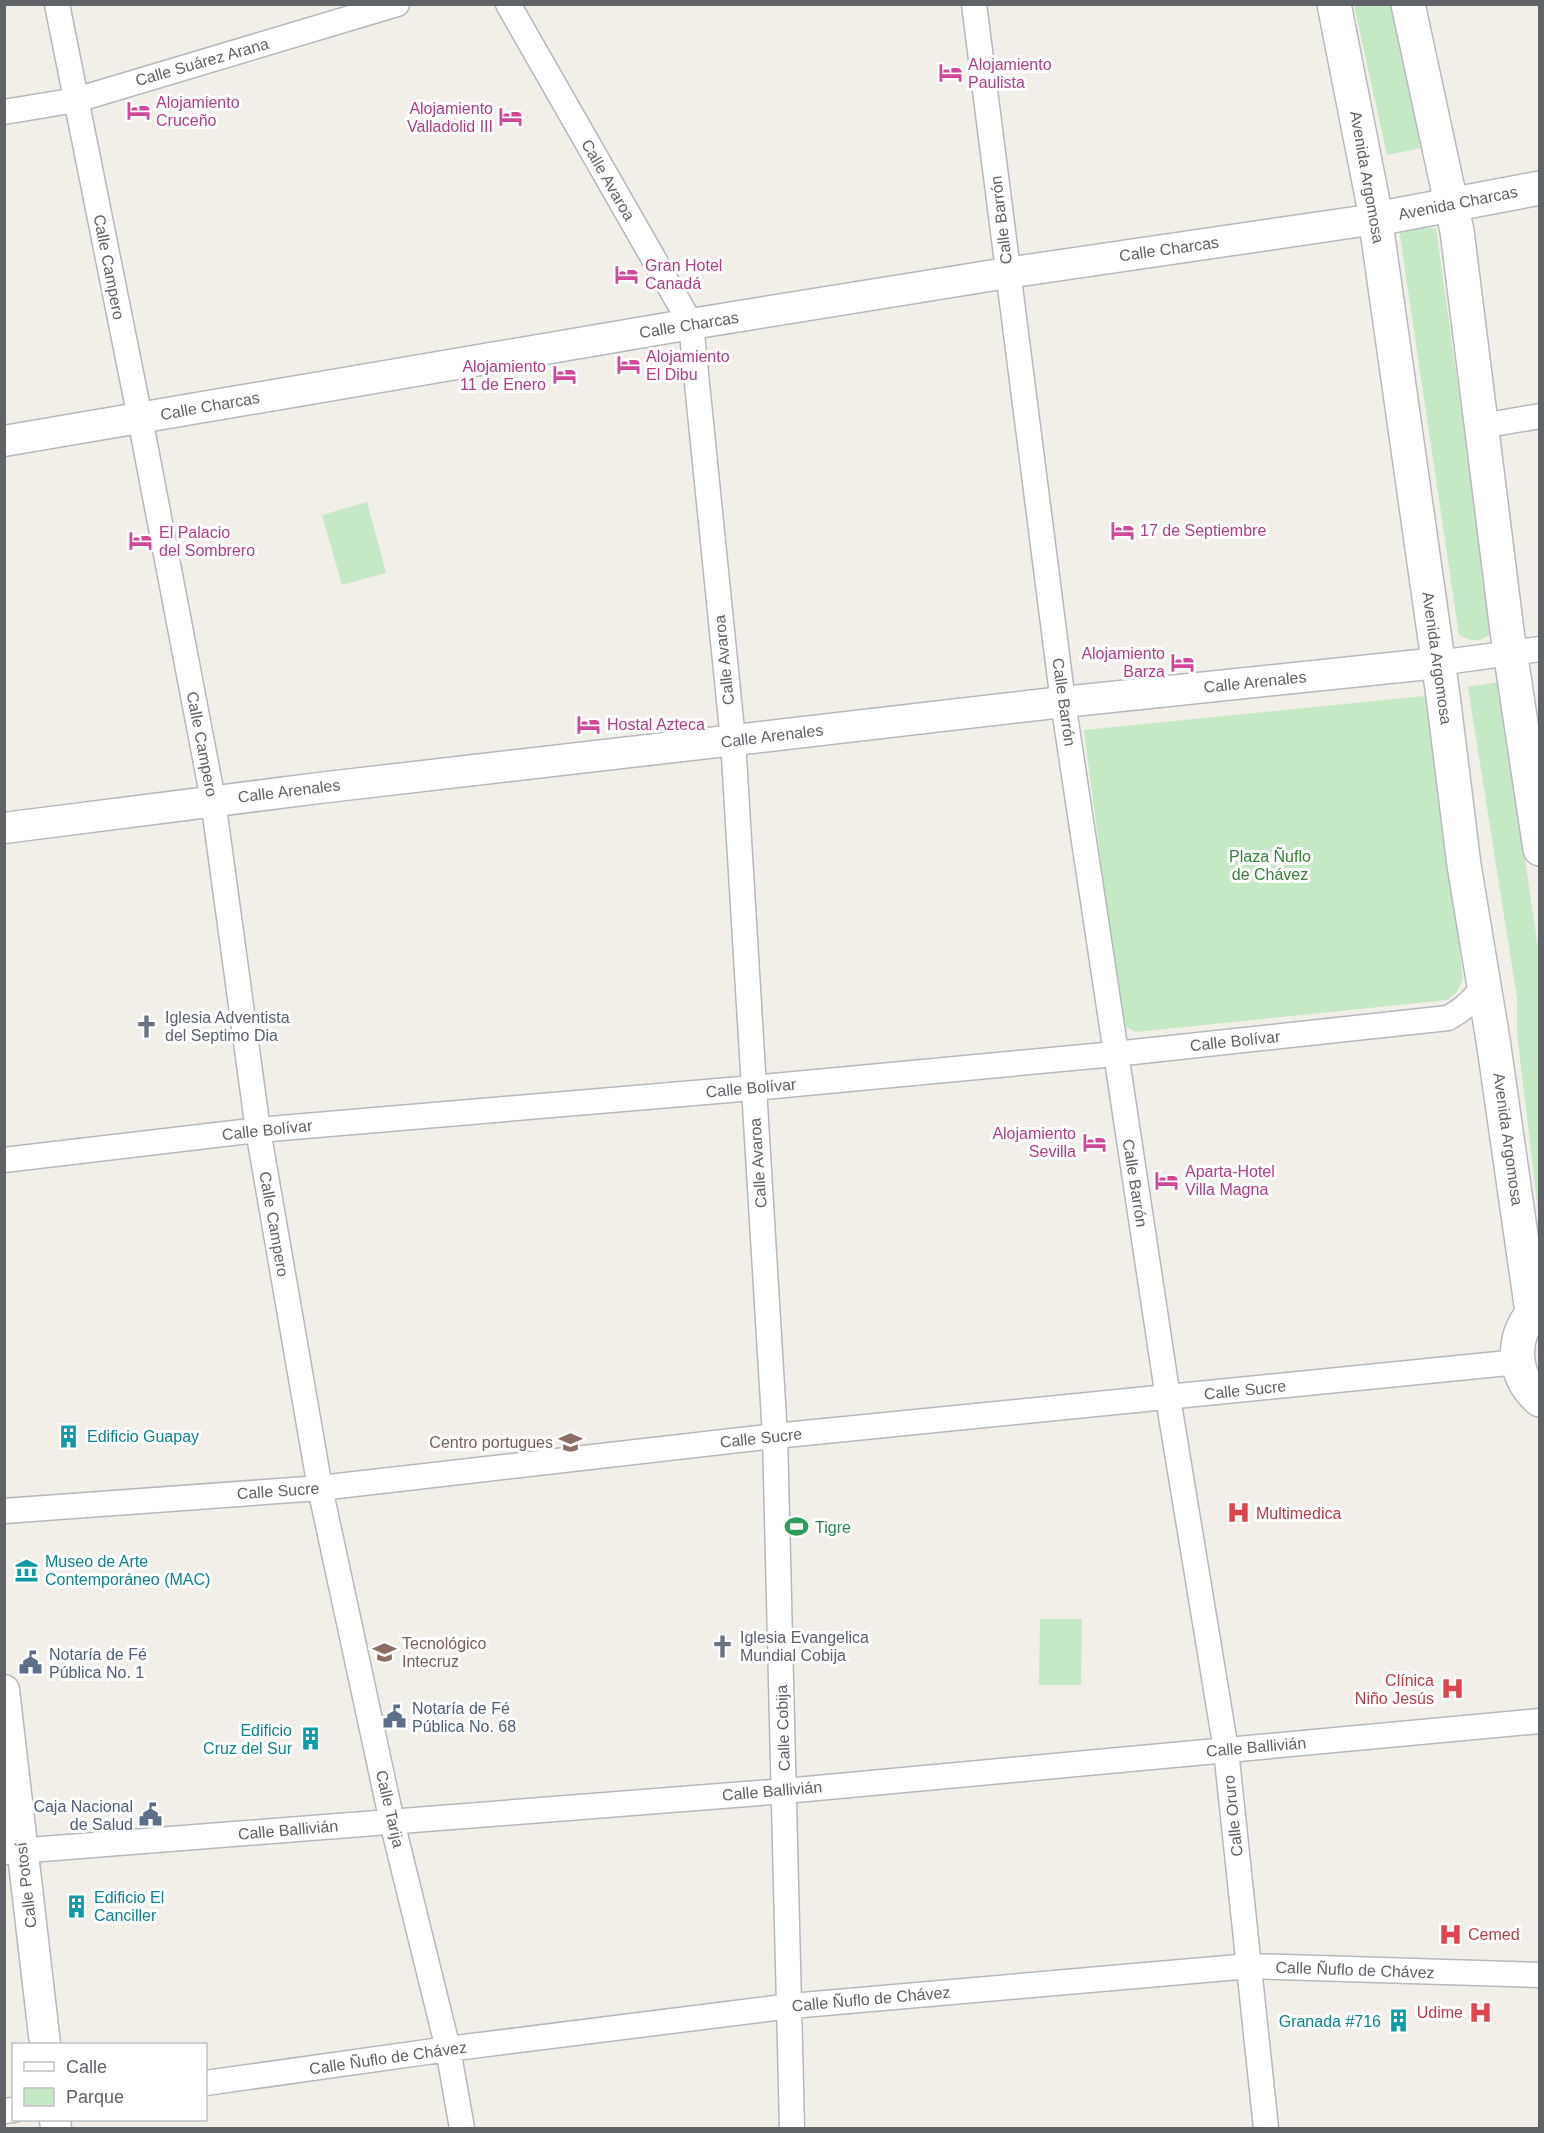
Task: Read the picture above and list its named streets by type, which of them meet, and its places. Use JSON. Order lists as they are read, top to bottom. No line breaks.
{"streets":{"main road":["Avenida Argomosa","Avenida Charcas"],"street":["Calle Suárez Arana","Calle Avaroa","Calle Barrón","Calle Charcas","Calle Campero","Calle Arenales","Calle Bolívar","Calle Sucre","Calle Cobija","Calle Ballivián","Calle Tarija","Calle Oruro","Calle Potosí","Calle Ñuflo de Chávez"]},"crossings":[["Calle Suárez Arana","Calle Campero"],["Avenida Argomosa","Avenida Charcas"],["Avenida Argomosa","Calle Charcas"],["Avenida Argomosa","Calle Arenales"],["Avenida Argomosa","Calle Bolívar"],["Calle Avaroa","Calle Charcas"],["Calle Avaroa","Calle Arenales"],["Calle Avaroa","Calle Bolívar"],["Calle Avaroa","Calle Sucre"],["Calle Avaroa","Calle Cobija"],["Avenida Charcas","Calle Charcas"],["Calle Barrón","Calle Charcas"],["Calle Barrón","Calle Arenales"],["Calle Barrón","Calle Bolívar"],["Calle Barrón","Calle Sucre"],["Calle Barrón","Calle Oruro"],["Calle Charcas","Calle Campero"],["Calle Campero","Calle Arenales"],["Calle Campero","Calle Bolívar"],["Calle Campero","Calle Sucre"],["Calle Campero","Calle Tarija"],["Calle Sucre","Calle Cobija"],["Calle Sucre","Calle Tarija"],["Calle Sucre","Calle Oruro"],["Calle Cobija","Calle Ballivián"],["Calle Cobija","Calle Ñuflo de Chávez"],["Calle Ballivián","Calle Tarija"],["Calle Ballivián","Calle Oruro"],["Calle Ballivián","Calle Potosí"],["Calle Tarija","Calle Ñuflo de Chávez"],["Calle Oruro","Calle Ñuflo de Chávez"]],"parks":["Plaza Ñuflo de Chávez"],"places":{"hotel":["Alojamiento Paulista","Alojamiento Cruceño","Alojamiento Valladolid III","Gran Hotel Canadá","Alojamiento El Dibu","Alojamiento 11 de Enero","17 de Septiembre","El Palacio del Sombrero","Alojamiento Barza","Hostal Azteca","Alojamiento Sevilla","Aparta-Hotel Villa Magna"],"church":["Iglesia Adventista del Septimo Dia","Iglesia Evangelica Mundial Cobija"],"building":["Edificio Guapay","Edificio Cruz del Sur","Edificio El Canciller","Granada #716"],"school or university":["Centro portugues","Tecnológico Intecruz"],"hospital":["Multimedica","Clínica Niño Jesús","Cemed","Udime"],"sports":["Tigre"],"museum":["Museo de Arte Contemporáneo (MAC)"],"public building":["Notaría de Fé Pública No. 1","Notaría de Fé Pública No. 68","Caja Nacional de Salud"]},"legend":["Calle","Parque"]}
